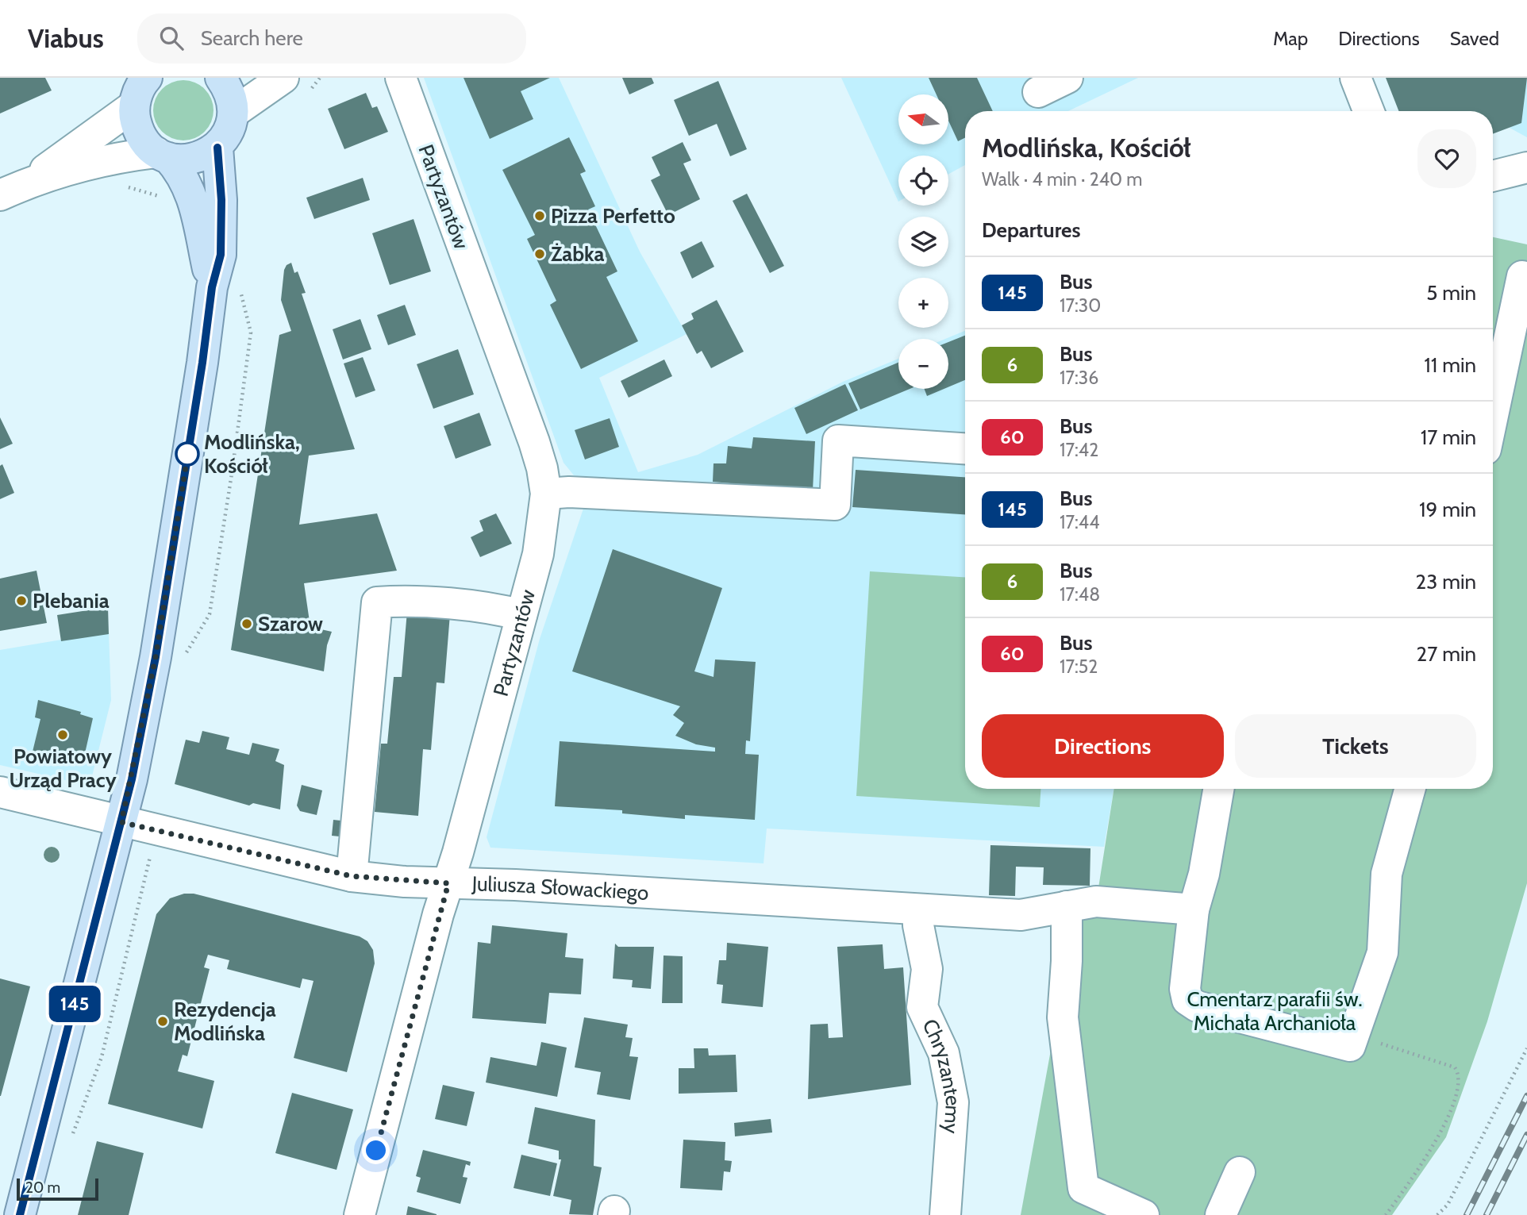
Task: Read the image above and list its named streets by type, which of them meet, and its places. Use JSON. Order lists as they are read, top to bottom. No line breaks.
{"streets":{"street":["Partyzantów","Juliusza Słowackiego","Chryzantemy"]},"crossings":[["Partyzantów","Juliusza Słowackiego"],["Juliusza Słowackiego","Chryzantemy"]],"parks":["Cmentarz parafii św. Michała Archanioła"],"places":["Pizza Perfetto","Żabka","Modlińska, Kościół","Plebania","Szarow","Powiatowy Urząd Pracy","Rezydencja Modlińska"],"lines":["bus line 145"],"scale_bar":"20 m","north":"left","page":{"header":"Viabus","search":"Search here","nav":["Map","Directions","Saved"],"on_map":"145","map_buttons":["+","−"],"heading":[["Modlińska, Kościół","Walk · 4 min · 240 m"],"Departures"],"list":[{"mark":"145","name":"Bus","note":"17:30","value":"5 min"},{"mark":"6","name":"Bus","note":"17:36","value":"11 min"},{"mark":"60","name":"Bus","note":"17:42","value":"17 min"},{"mark":"145","name":"Bus","note":"17:44","value":"19 min"},{"mark":"6","name":"Bus","note":"17:48","value":"23 min"},{"mark":"60","name":"Bus","note":"17:52","value":"27 min"}],"buttons":["Directions","Tickets"],"scale":"20 m"}}
